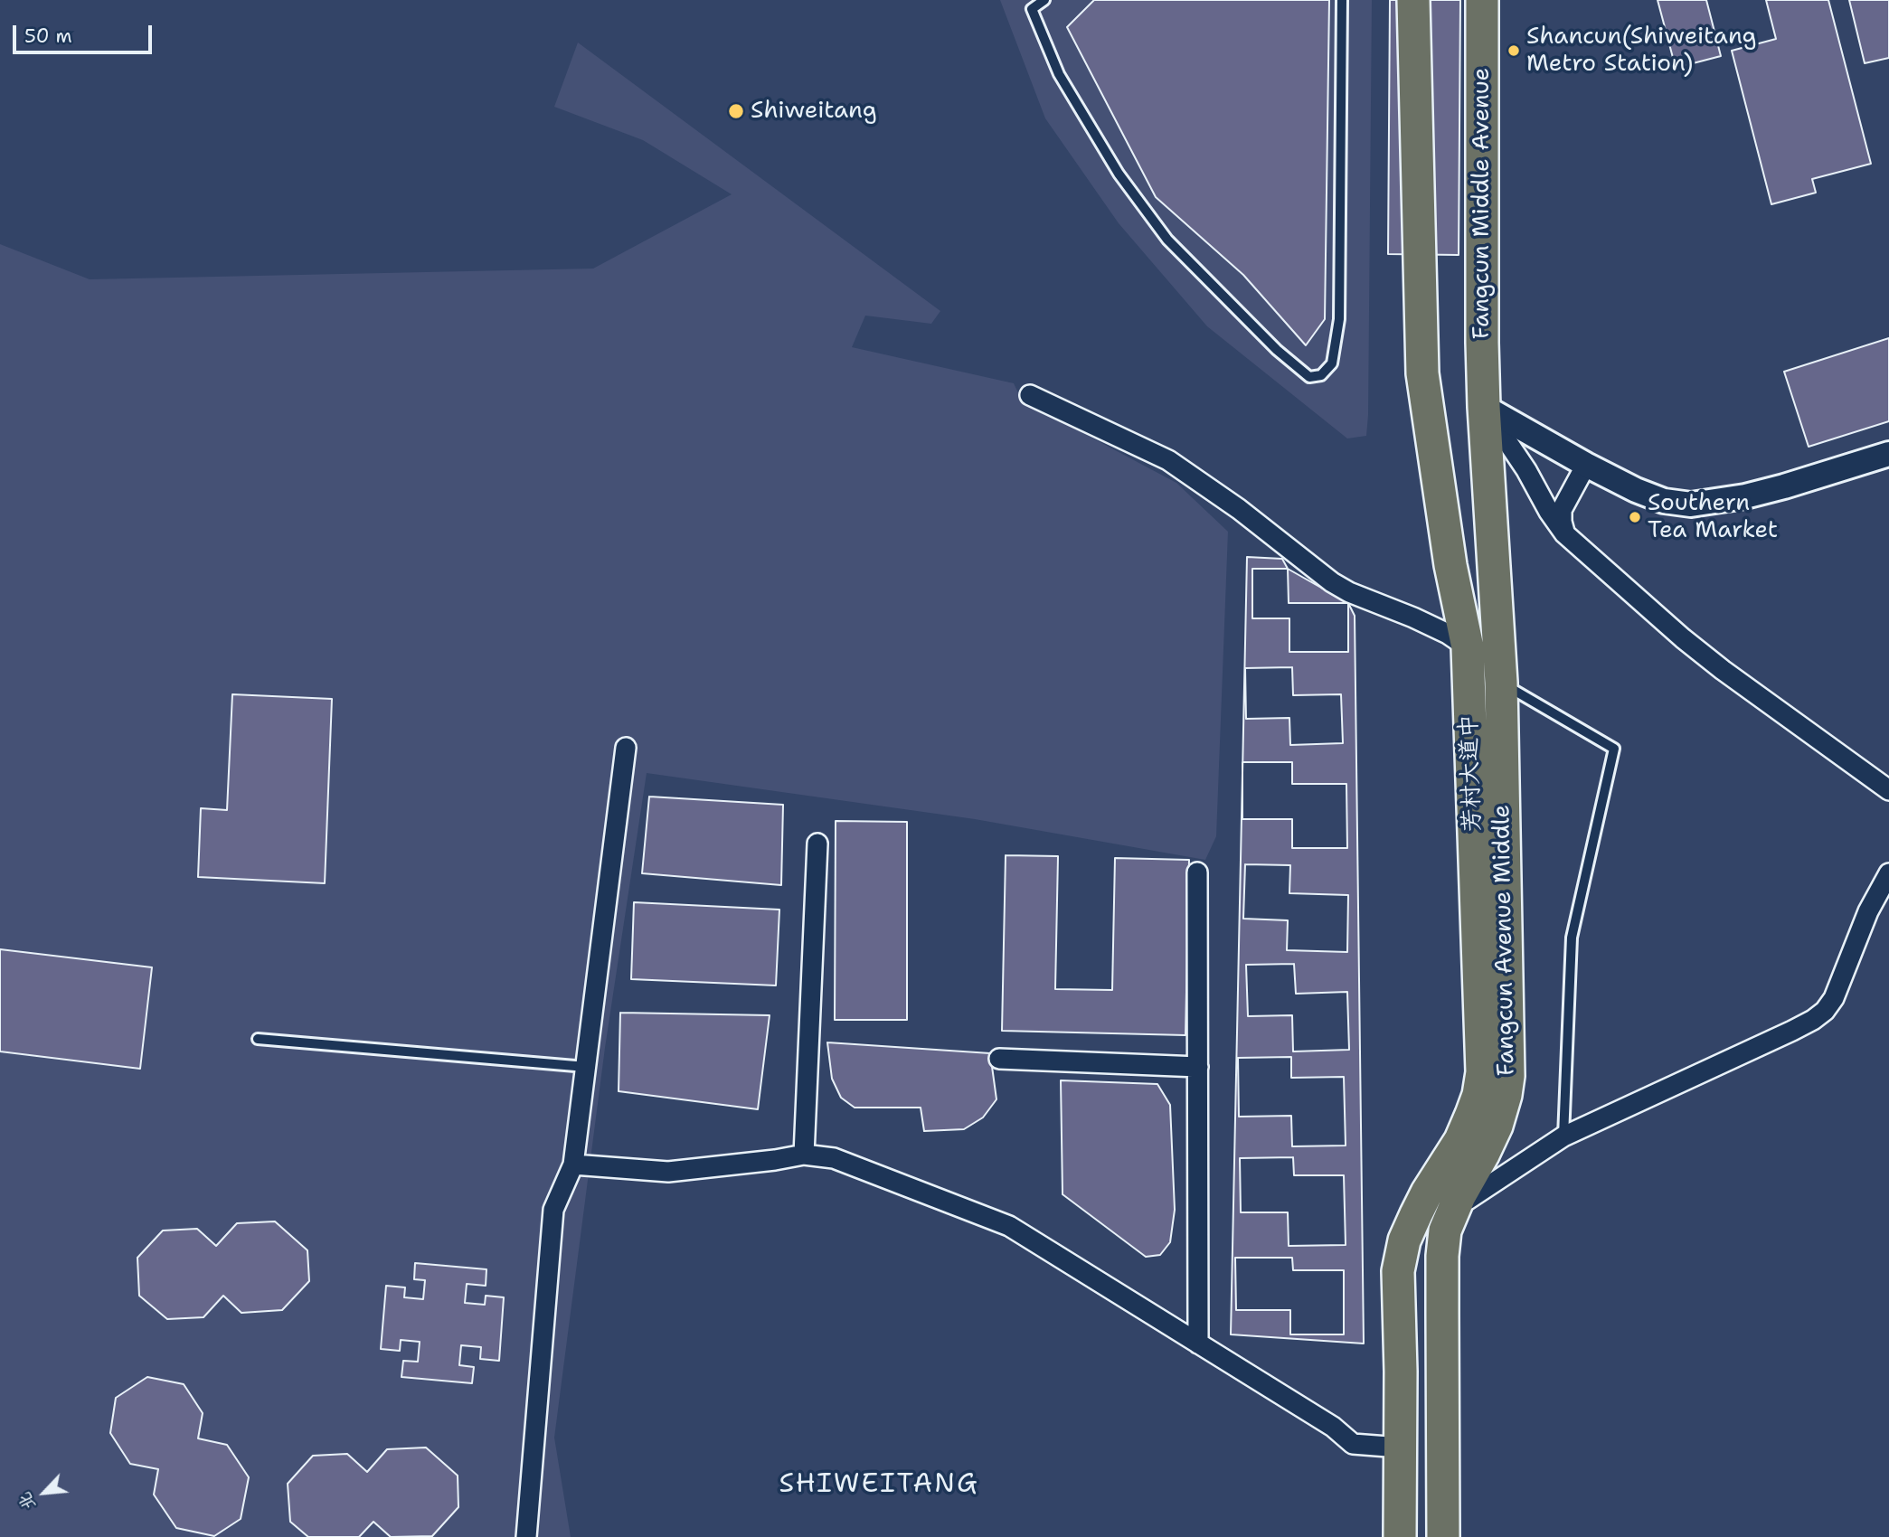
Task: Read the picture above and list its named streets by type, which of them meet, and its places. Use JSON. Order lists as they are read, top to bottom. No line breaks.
{"streets":{"highway":["Fangcun Middle Avenue","Fangcun Avenue Middle"]},"crossings":[["Fangcun Middle Avenue","Fangcun Avenue Middle"]],"districts":["SHIWEITANG"],"places":["Shancun(Shiweitang Metro Station)","Shiweitang","Southern Tea Market"],"scale_bar":"50 m","north":"bottom left"}
